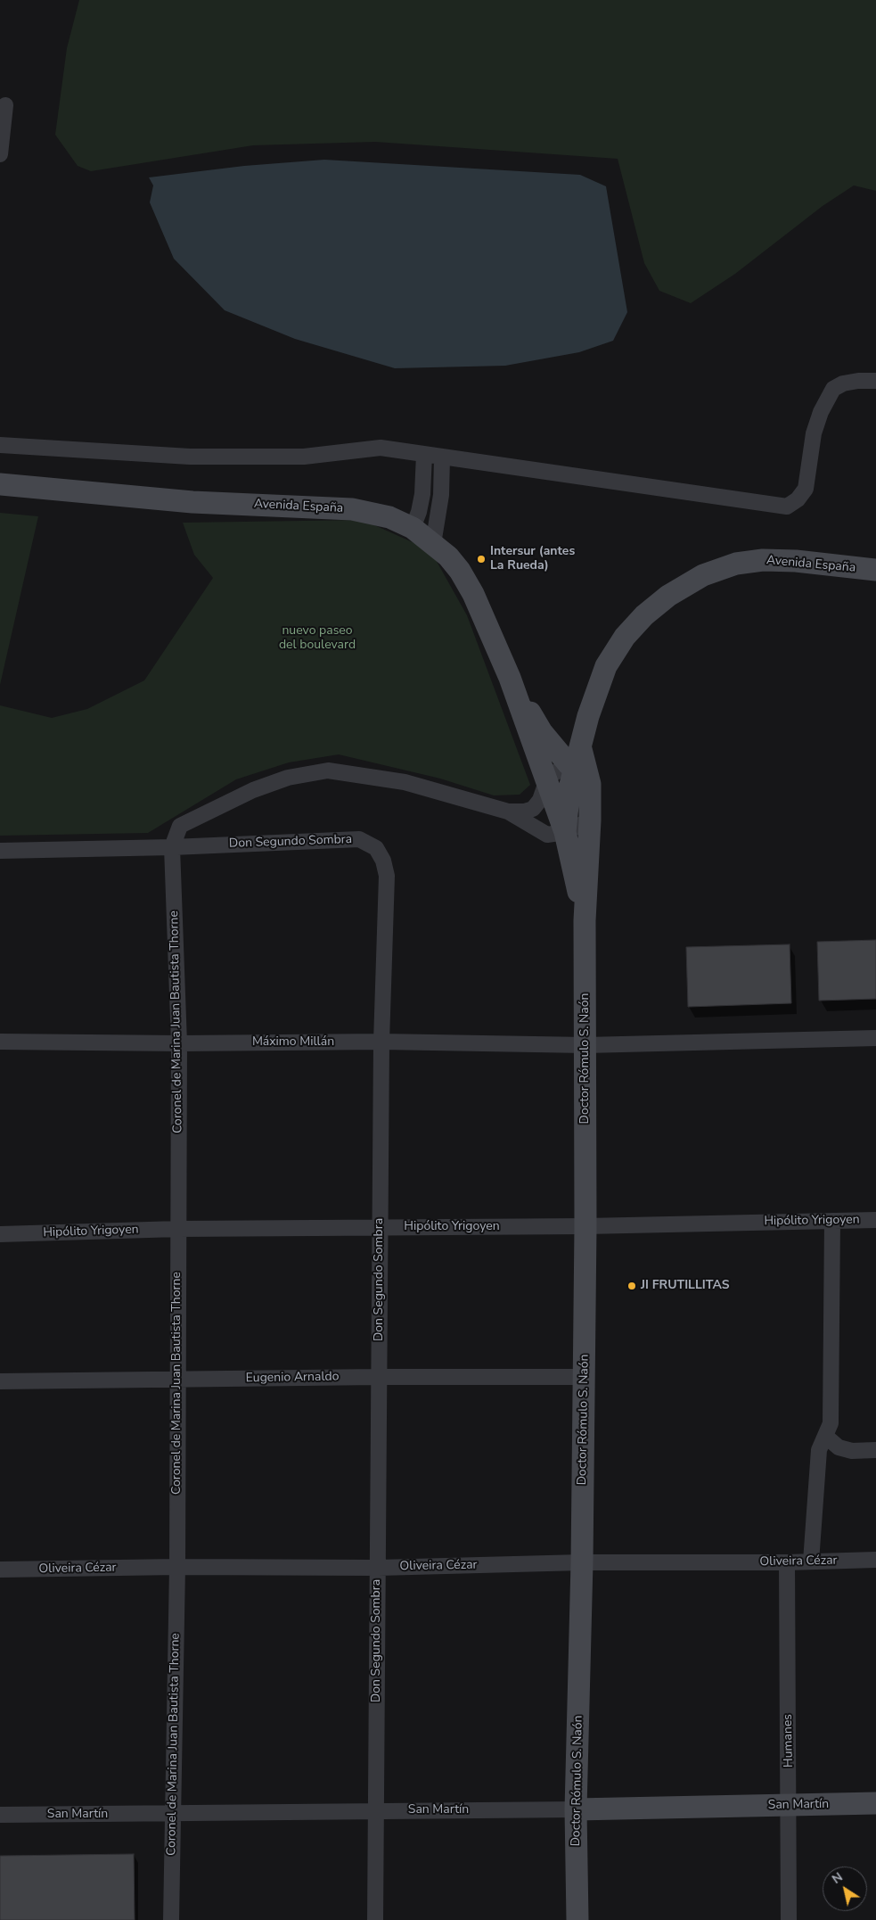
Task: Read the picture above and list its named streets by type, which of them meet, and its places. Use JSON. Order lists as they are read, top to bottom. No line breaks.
{"streets":{"main road":["Avenida España","Doctor Rómulo S. Naón","San Martín"],"street":["Don Segundo Sombra","Coronel de Marina Juan Bautista Thorne","Máximo Millán","Hipólito Yrigoyen","Eugenio Arnaldo","Oliveira Cézar","Humanes"]},"crossings":[["Avenida España","Doctor Rómulo S. Naón"],["Don Segundo Sombra","Coronel de Marina Juan Bautista Thorne"],["Don Segundo Sombra","Máximo Millán"],["Don Segundo Sombra","Hipólito Yrigoyen"],["Don Segundo Sombra","Eugenio Arnaldo"],["Don Segundo Sombra","Oliveira Cézar"],["Don Segundo Sombra","San Martín"],["Coronel de Marina Juan Bautista Thorne","Máximo Millán"],["Coronel de Marina Juan Bautista Thorne","Hipólito Yrigoyen"],["Coronel de Marina Juan Bautista Thorne","Eugenio Arnaldo"],["Coronel de Marina Juan Bautista Thorne","Oliveira Cézar"],["Coronel de Marina Juan Bautista Thorne","San Martín"],["Máximo Millán","Doctor Rómulo S. Naón"],["Doctor Rómulo S. Naón","Hipólito Yrigoyen"],["Doctor Rómulo S. Naón","Eugenio Arnaldo"],["Doctor Rómulo S. Naón","Oliveira Cézar"],["Doctor Rómulo S. Naón","San Martín"],["Oliveira Cézar","Humanes"],["Humanes","San Martín"]],"parks":["nuevo paseo del boulevard"],"places":["Intersur (antes La Rueda)","JI FRUTILLITAS"],"north":"top left"}
